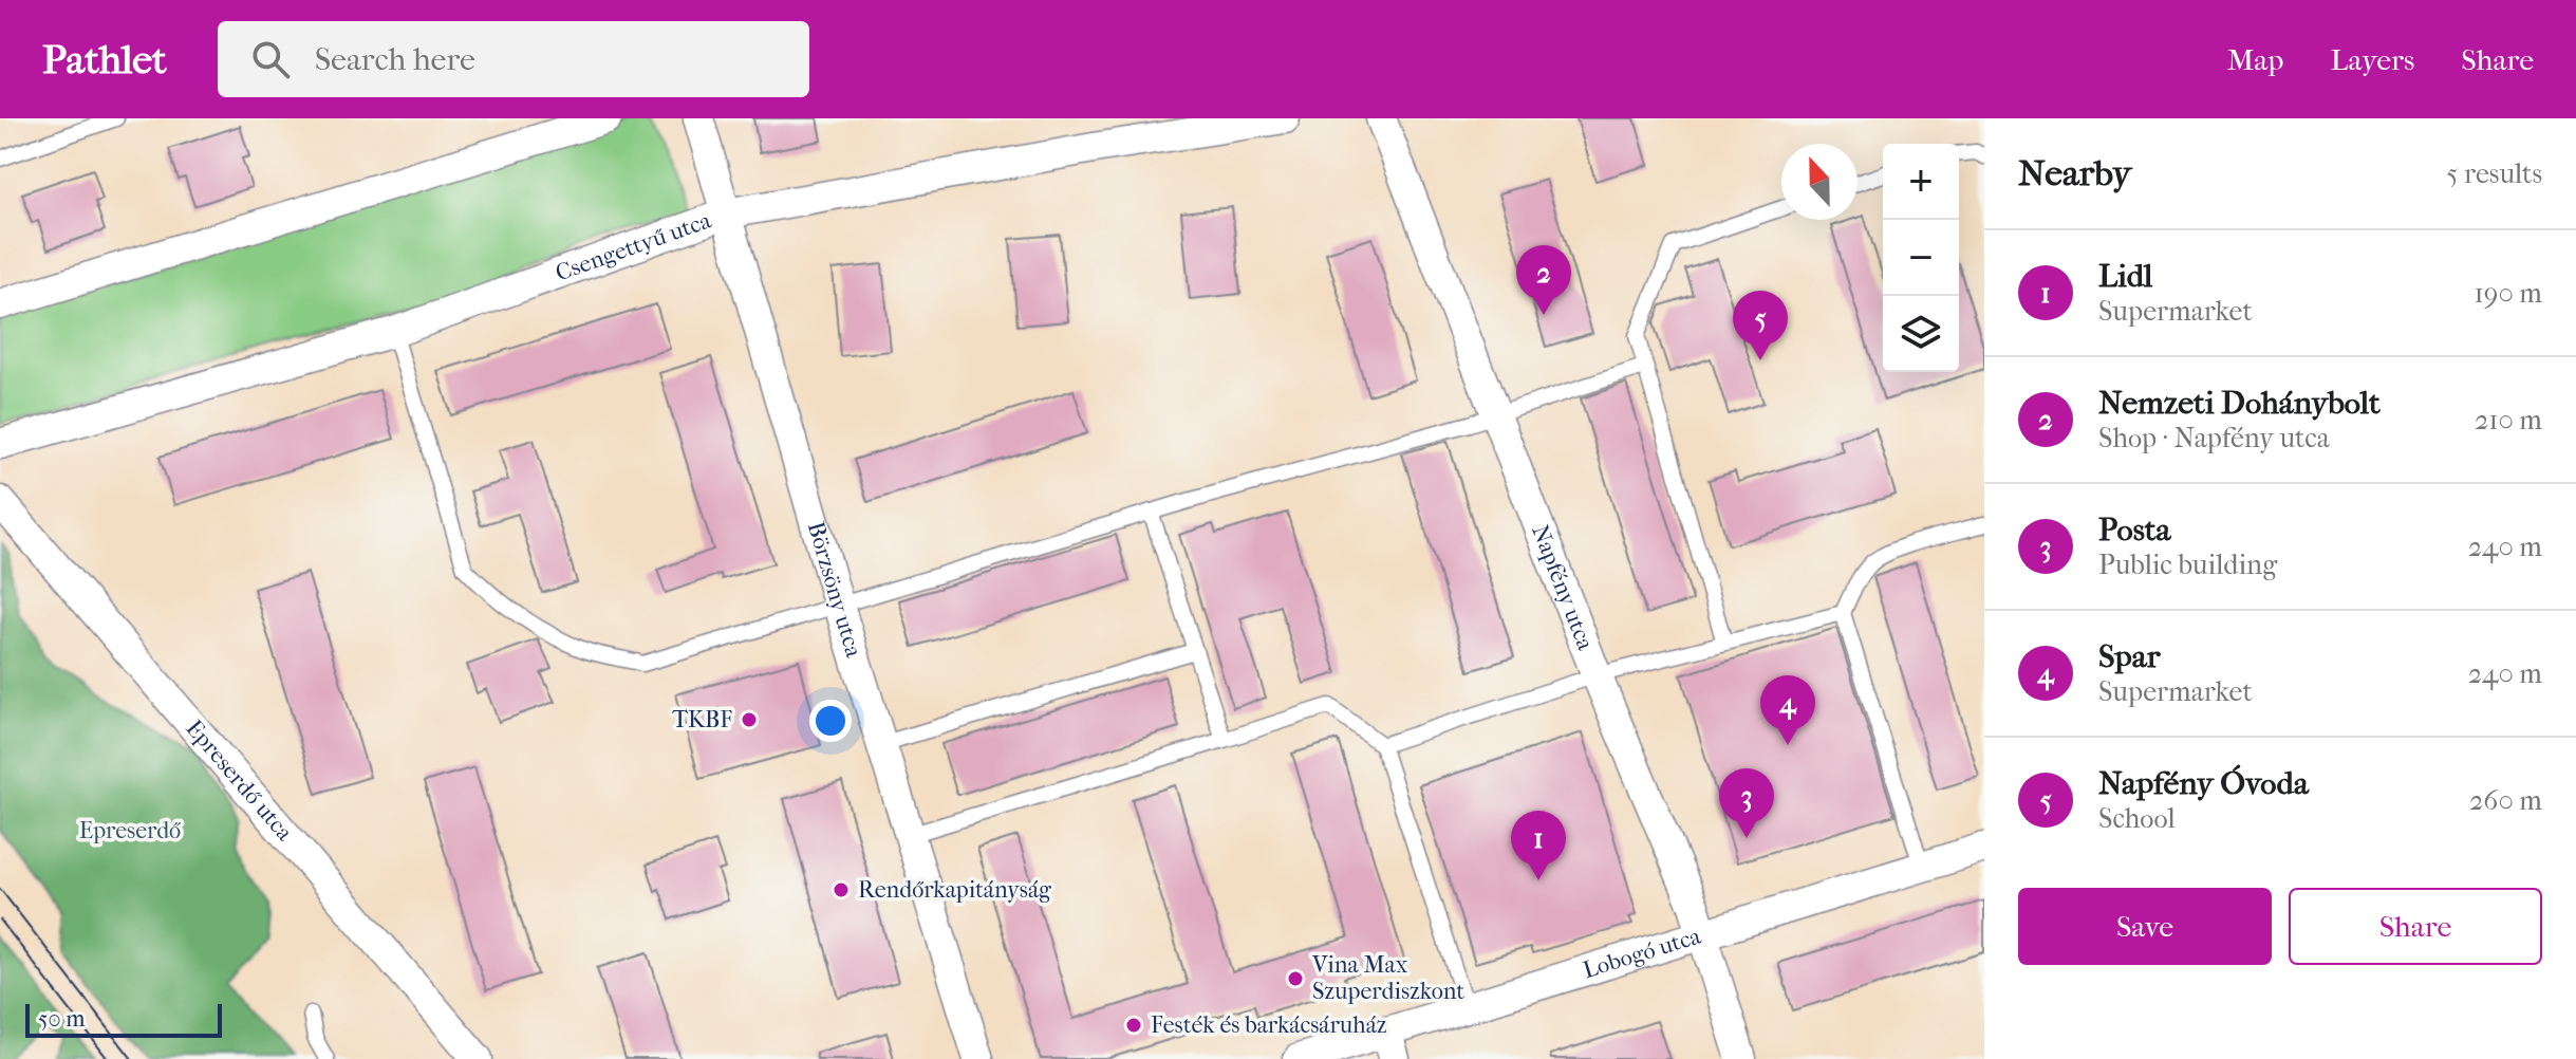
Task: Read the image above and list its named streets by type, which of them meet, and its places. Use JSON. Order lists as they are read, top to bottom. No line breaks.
{"streets":{"street":["Csengettyű utca","Napfény utca","Börzsöny utca","Epreserdő utca","Lobogó utca"]},"crossings":[["Csengettyű utca","Börzsöny utca"],["Napfény utca","Lobogó utca"]],"parks":["Epreserdő"],"places":["TKBF","Rendőrkapitányság","Vina Max Szuperdiszkont","Festék és barkácsáruház"],"scale_bar":"50 m","north":"top","page":{"header":"Pathlet","search":"Search here","nav":["Map","Layers","Share"],"heading":["Nearby","5 results"],"map_buttons":["+","−"],"list":[{"mark":"1","name":"Lidl","note":"Supermarket","value":"190 m"},{"mark":"2","name":"Nemzeti Dohánybolt","note":"Shop · Napfény utca","value":"210 m"},{"mark":"3","name":"Posta","note":"Public building","value":"240 m"},{"mark":"4","name":"Spar","note":"Supermarket","value":"240 m"},{"mark":"5","name":"Napfény Óvoda","note":"School","value":"260 m"}],"pins":["2","5","4","3","1"],"buttons":["Save","Share"],"scale":"50 m"}}
